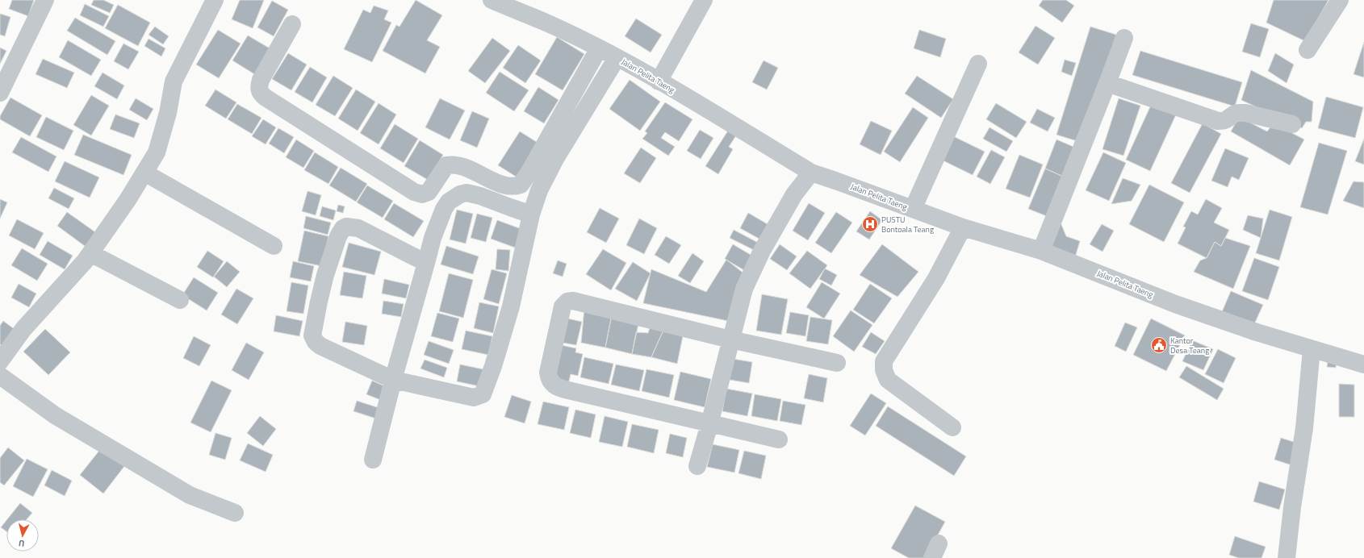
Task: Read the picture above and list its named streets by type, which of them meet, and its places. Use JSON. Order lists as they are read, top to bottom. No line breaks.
{"streets":{"street":["Jalan Pelita Taeng"]},"places":{"hospital":["PUSTU Bontoala Teang"],"public building":["Kantor Desa Teang"]},"north":"bottom"}
